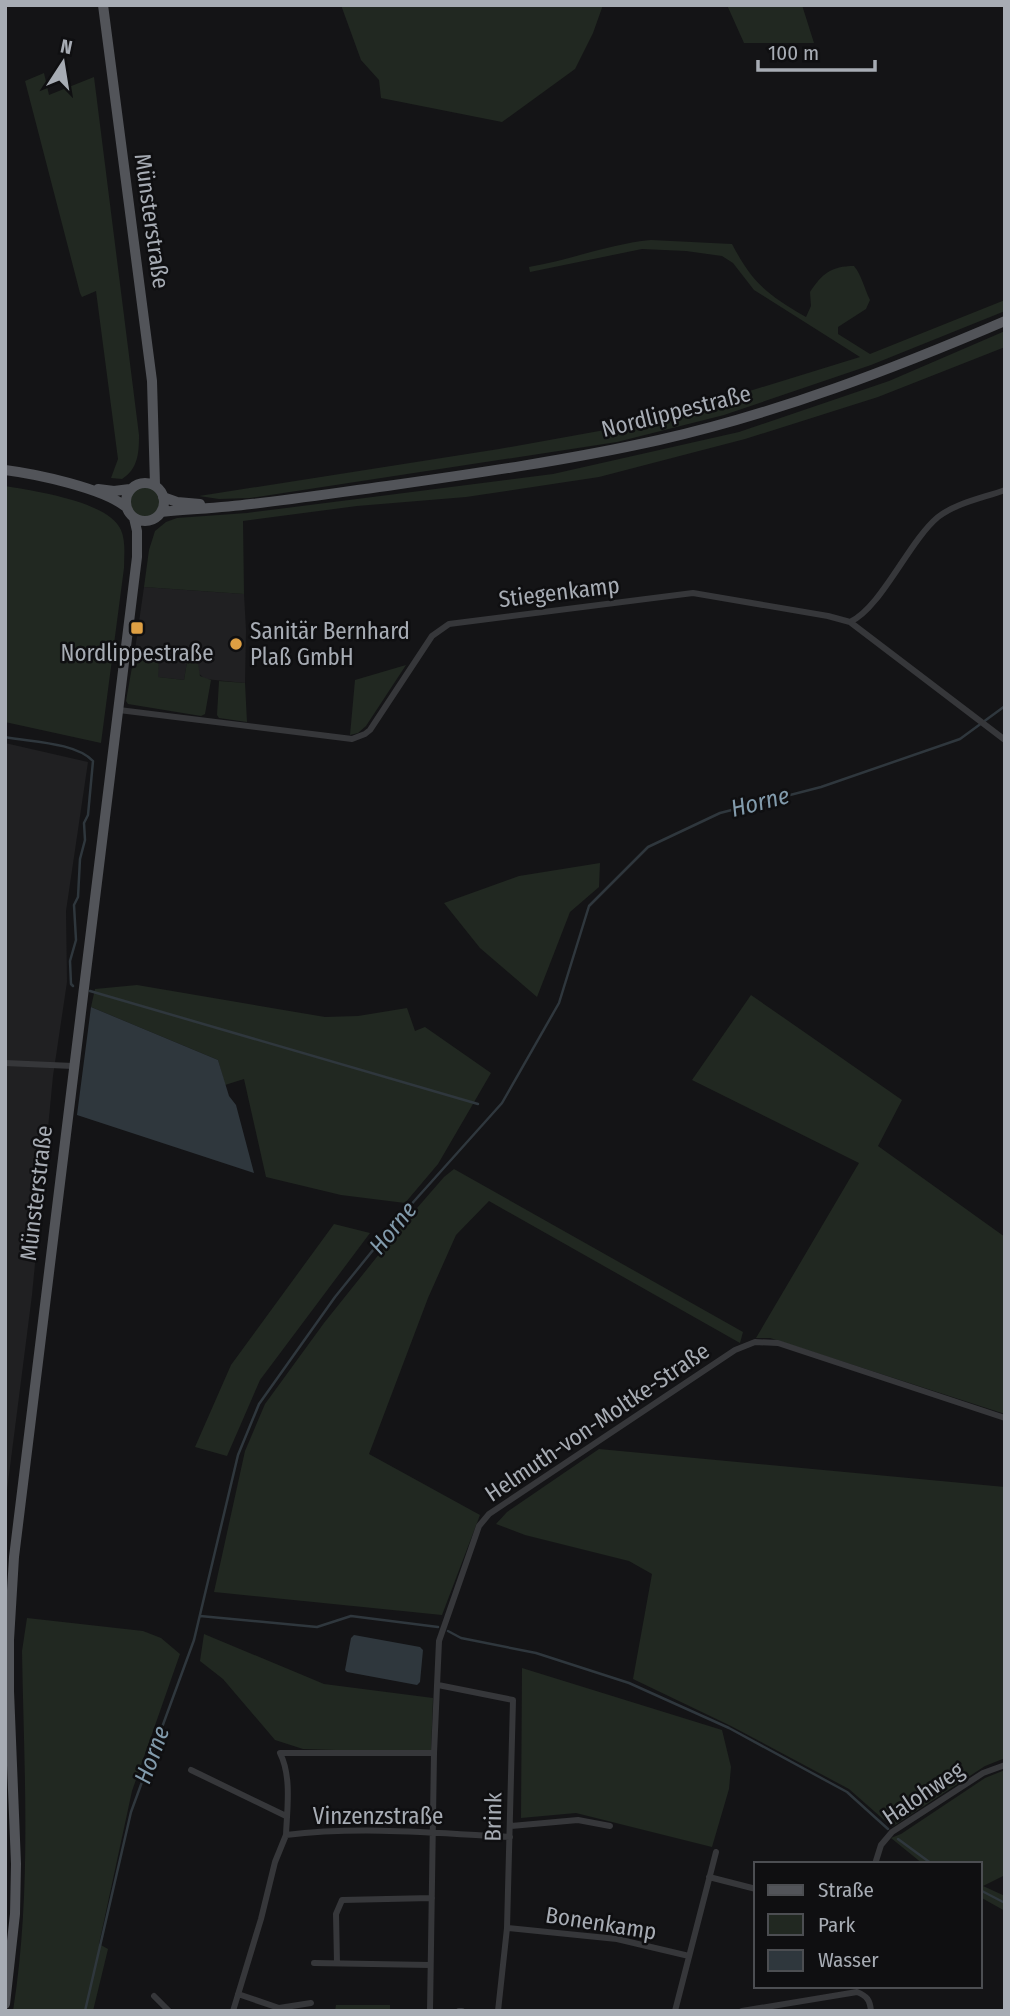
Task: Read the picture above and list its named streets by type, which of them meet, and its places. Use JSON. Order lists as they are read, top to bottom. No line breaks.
{"streets":{"main road":["Münsterstraße","Nordlippestraße"],"street":["Stiegenkamp","Helmuth-von-Moltke-Straße","Halohweg","Vinzenzstraße","Brink","Bonenkamp"]},"crossings":[["Münsterstraße","Nordlippestraße"],["Münsterstraße","Stiegenkamp"],["Helmuth-von-Moltke-Straße","Vinzenzstraße"],["Helmuth-von-Moltke-Straße","Brink"],["Vinzenzstraße","Brink"],["Brink","Bonenkamp"]],"water":["Horne"],"places":{"transit":["Nordlippestraße"],"other":["Sanitär Bernhard Plaß GmbH"]},"legend":["Straße","Park","Wasser"],"scale_bar":"100 m","north":"top"}
